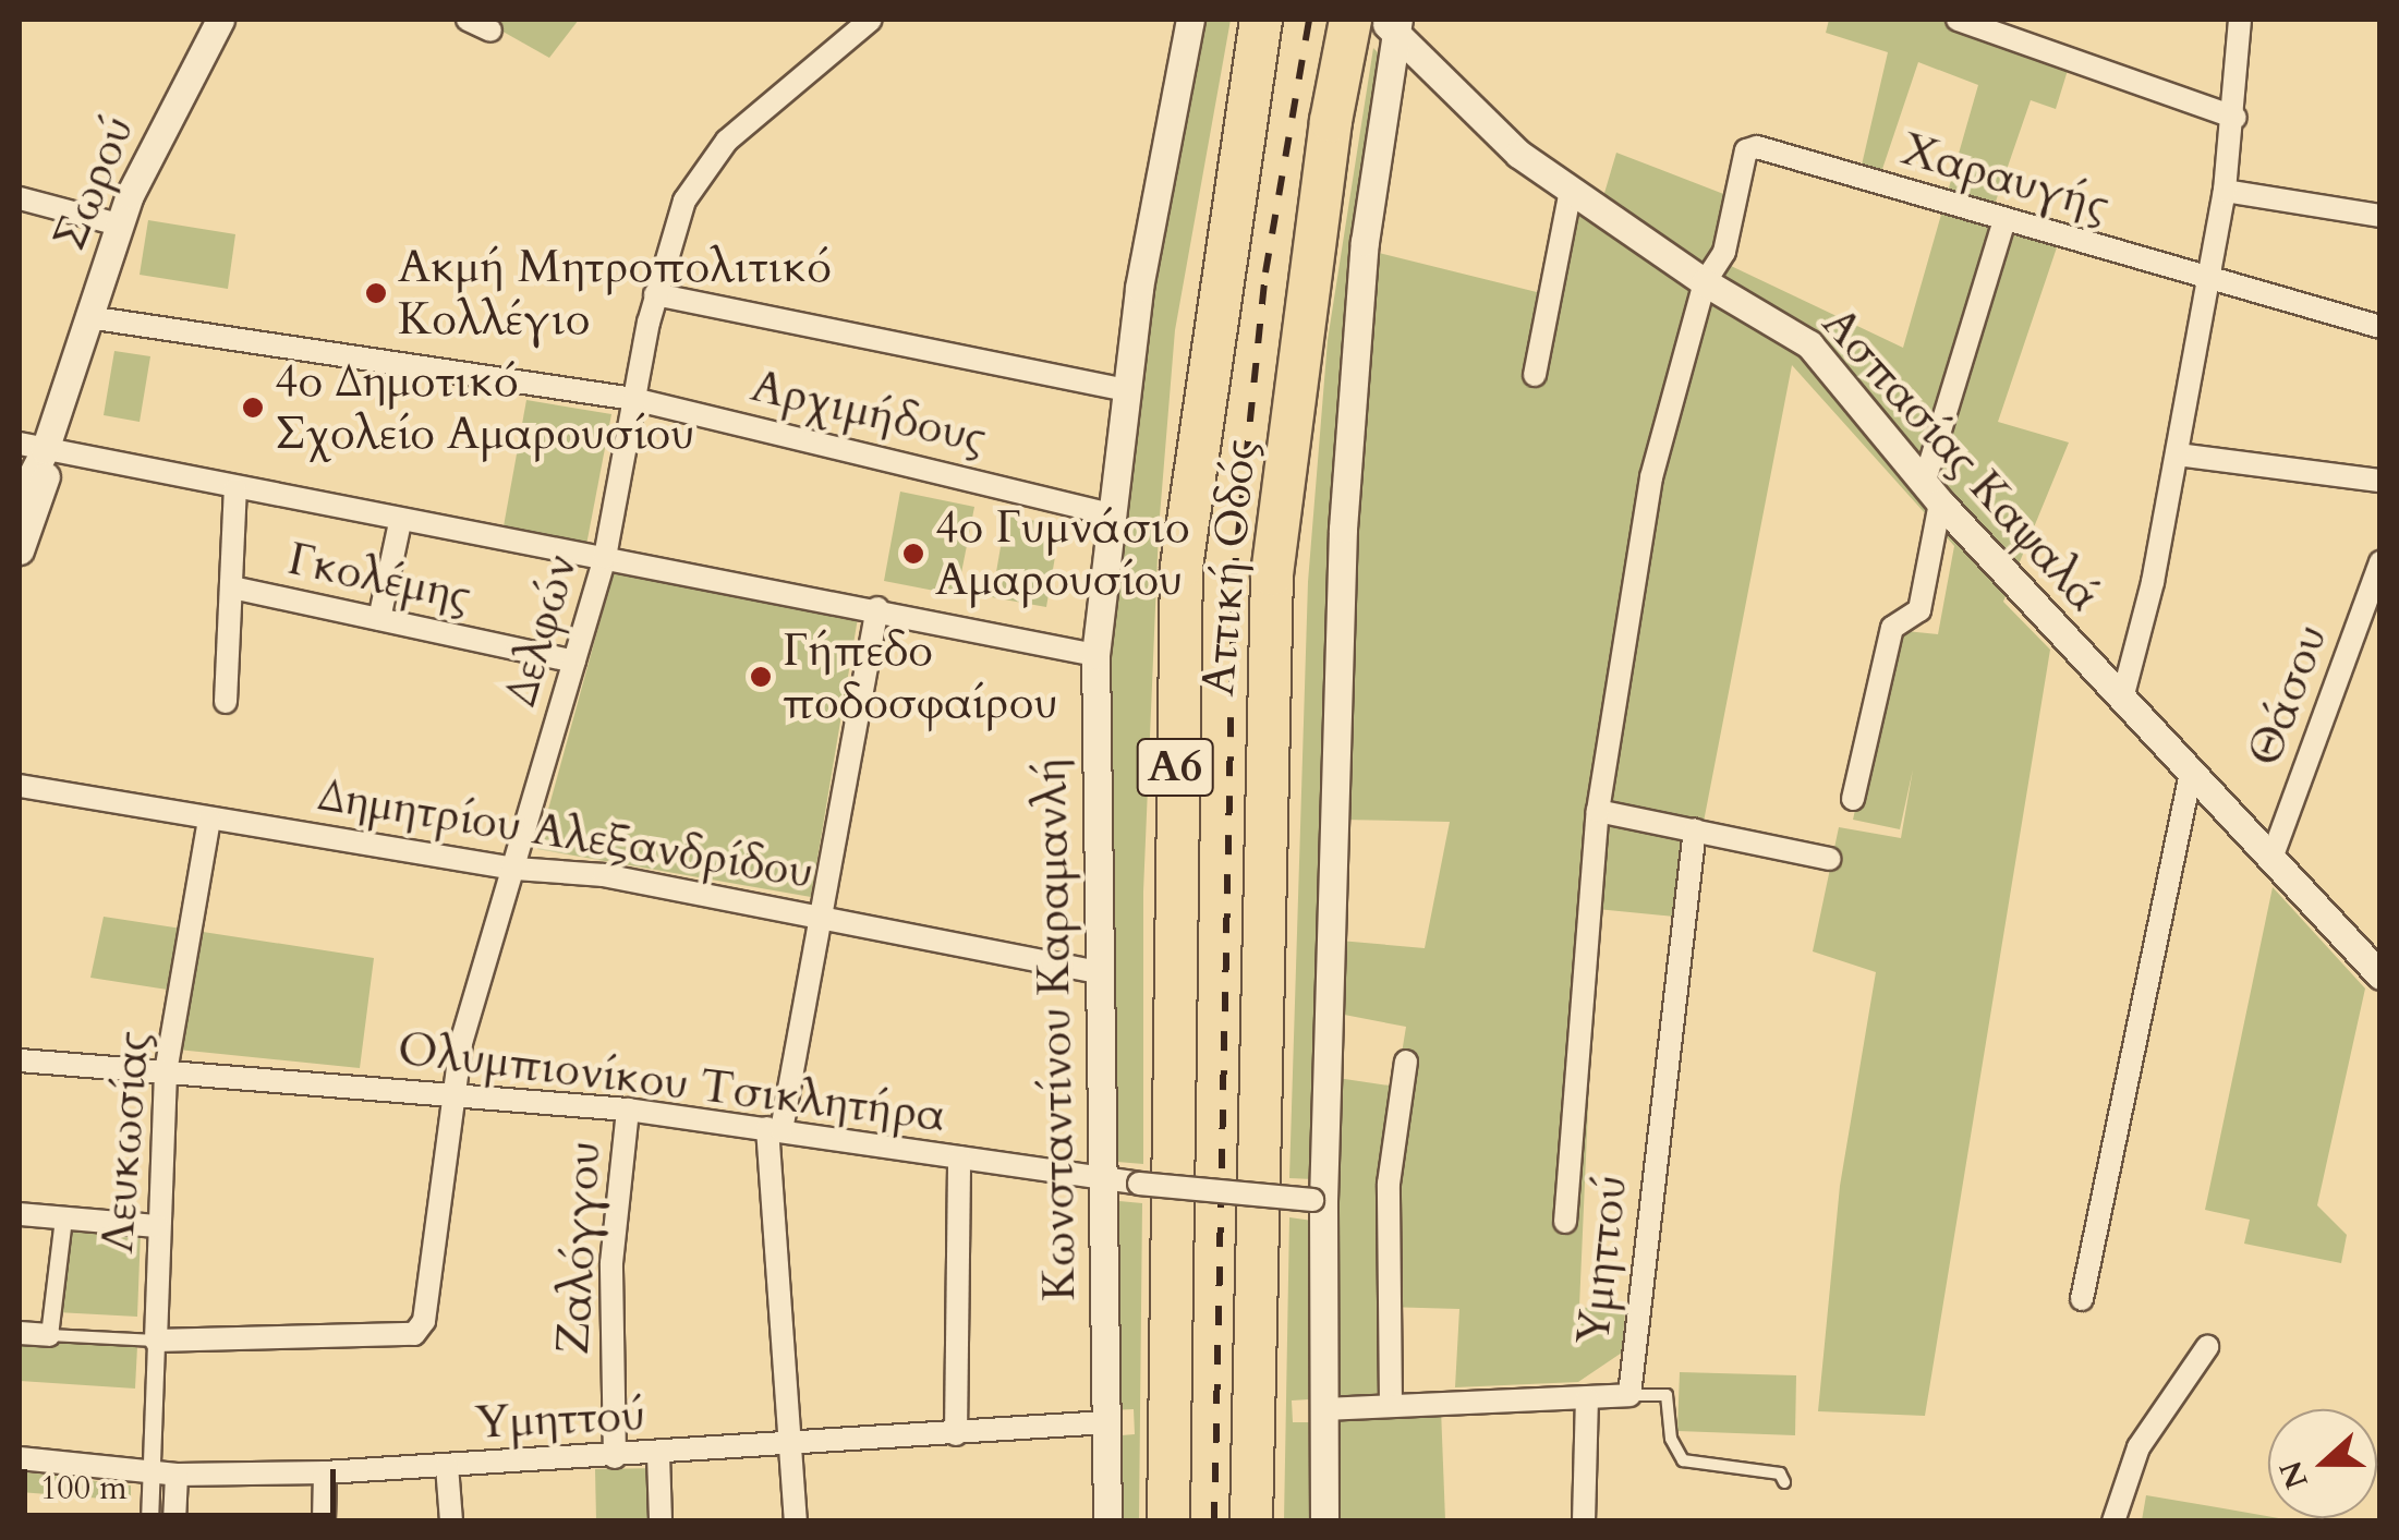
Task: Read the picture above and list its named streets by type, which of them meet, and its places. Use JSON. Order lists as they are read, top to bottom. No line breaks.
{"streets":{"highway":["Αττική Οδός","Α6"],"street":["Χαραυγής","Σωρού","Αρχιμήδους","Ασπασίας Καψαλά","Γκολέμης","Δελφών","Θάσου","Δημητρίου Αλεξανδρίδου","Κωνσταντίνου Καραμανλή","Ολυμπιονίκου Τσικλητήρα","Λευκωσίας","Ζαλόγγου","Υμηττού"]},"crossings":[["Χαραυγής","Ασπασίας Καψαλά"],["Σωρού","Αρχιμήδους"],["Αρχιμήδους","Δελφών"],["Αρχιμήδους","Κωνσταντίνου Καραμανλή"],["Ασπασίας Καψαλά","Θάσου"],["Γκολέμης","Δελφών"],["Δελφών","Δημητρίου Αλεξανδρίδου"],["Δελφών","Ολυμπιονίκου Τσικλητήρα"],["Δελφών","Λευκωσίας"],["Δημητρίου Αλεξανδρίδου","Κωνσταντίνου Καραμανλή"],["Δημητρίου Αλεξανδρίδου","Λευκωσίας"],["Κωνσταντίνου Καραμανλή","Ολυμπιονίκου Τσικλητήρα"],["Κωνσταντίνου Καραμανλή","Υμηττού"],["Ολυμπιονίκου Τσικλητήρα","Λευκωσίας"],["Ολυμπιονίκου Τσικλητήρα","Ζαλόγγου"],["Λευκωσίας","Υμηττού"],["Ζαλόγγου","Υμηττού"]],"places":["Ακμή Μητροπολιτικό Κολλέγιο","4ο Δημοτικό Σχολείο Αμαρουσίου","4ο Γυμνάσιο Αμαρουσίου","Γήπεδο ποδοσφαίρου"],"scale_bar":"100 m","north":"left"}
